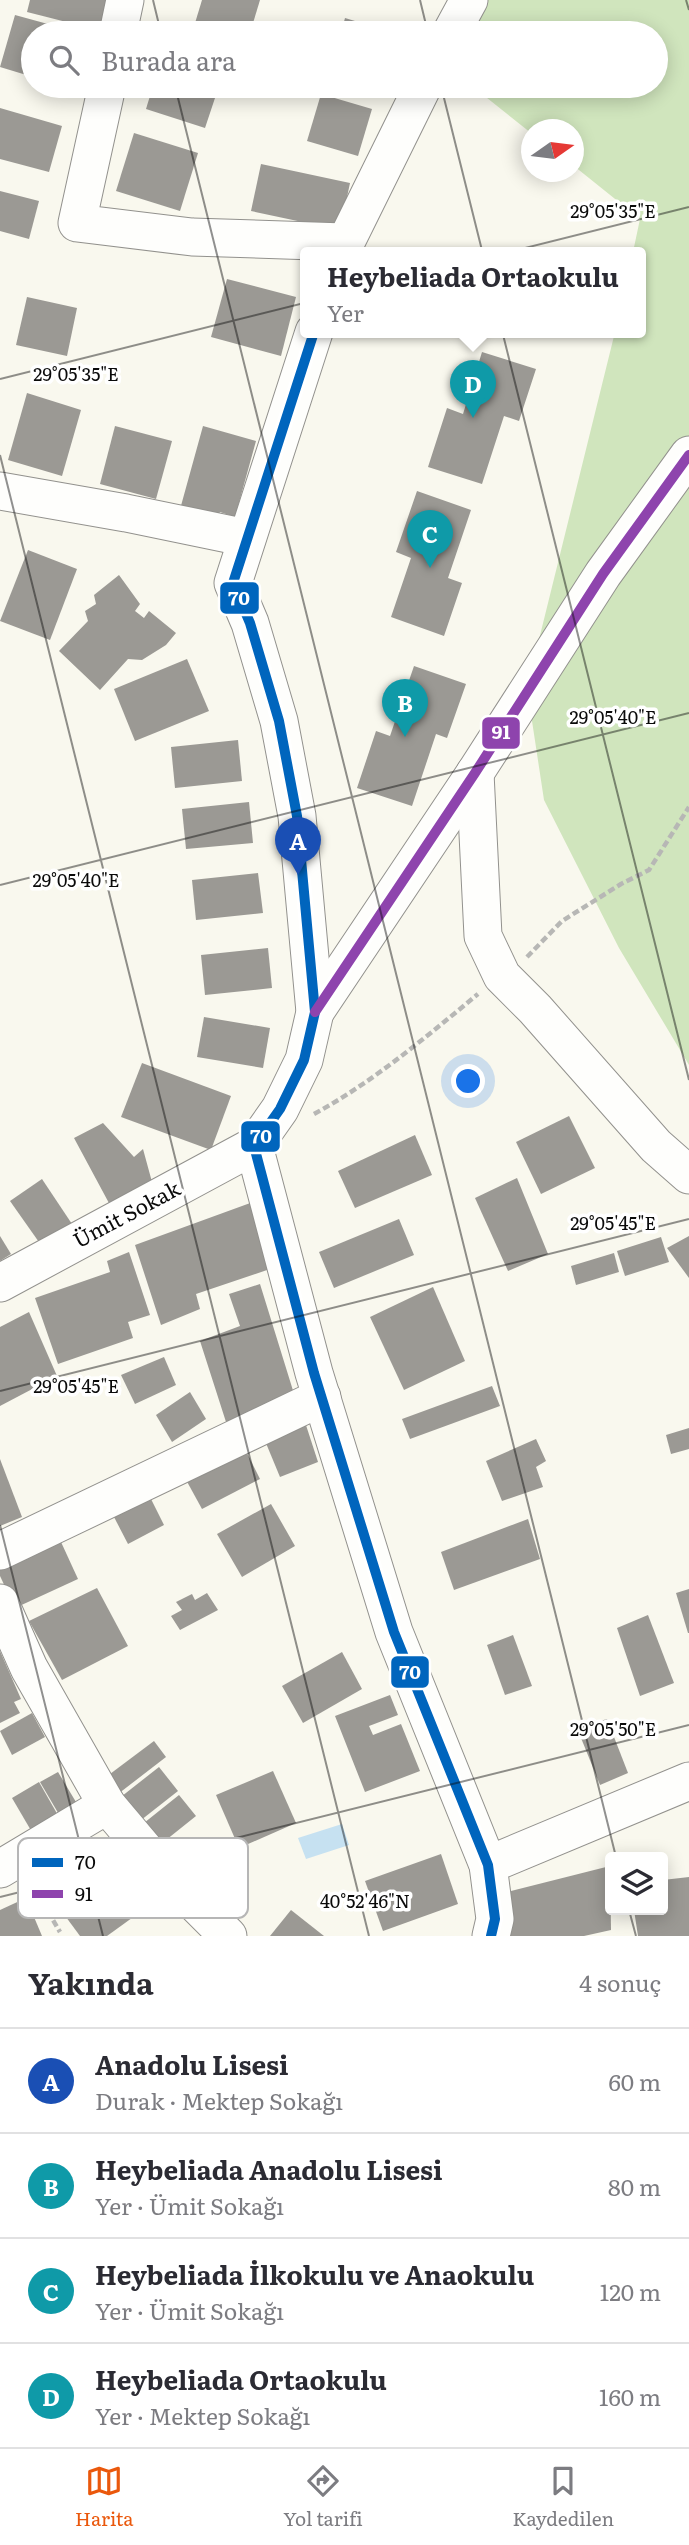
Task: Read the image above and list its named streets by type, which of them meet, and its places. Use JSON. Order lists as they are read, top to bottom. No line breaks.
{"streets":{"street":["Ümit Sokak"]},"lines":["transit line 70","transit line 91"],"legend":["70","91"],"north":"right","page":{"search":"Burada ara","popup":["Heybeliada Ortaokulu","Yer"],"pins":["D","C","B","A"],"heading":["Yakında","4 sonuç"],"list":[{"mark":"A","name":"Anadolu Lisesi","note":"Durak · Mektep Sokağı","value":"60 m"},{"mark":"B","name":"Heybeliada Anadolu Lisesi","note":"Yer · Ümit Sokağı","value":"80 m"},{"mark":"C","name":"Heybeliada İlkokulu ve Anaokulu","note":"Yer · Ümit Sokağı","value":"120 m"},{"mark":"D","name":"Heybeliada Ortaokulu","note":"Yer · Mektep Sokağı","value":"160 m"}],"nav":["Harita","Yol tarifi","Kaydedilen"]},"coordinates":["29°05'35\"E","29°05'40\"E","29°05'45\"E","29°05'50\"E","40°52'46\"N"]}
